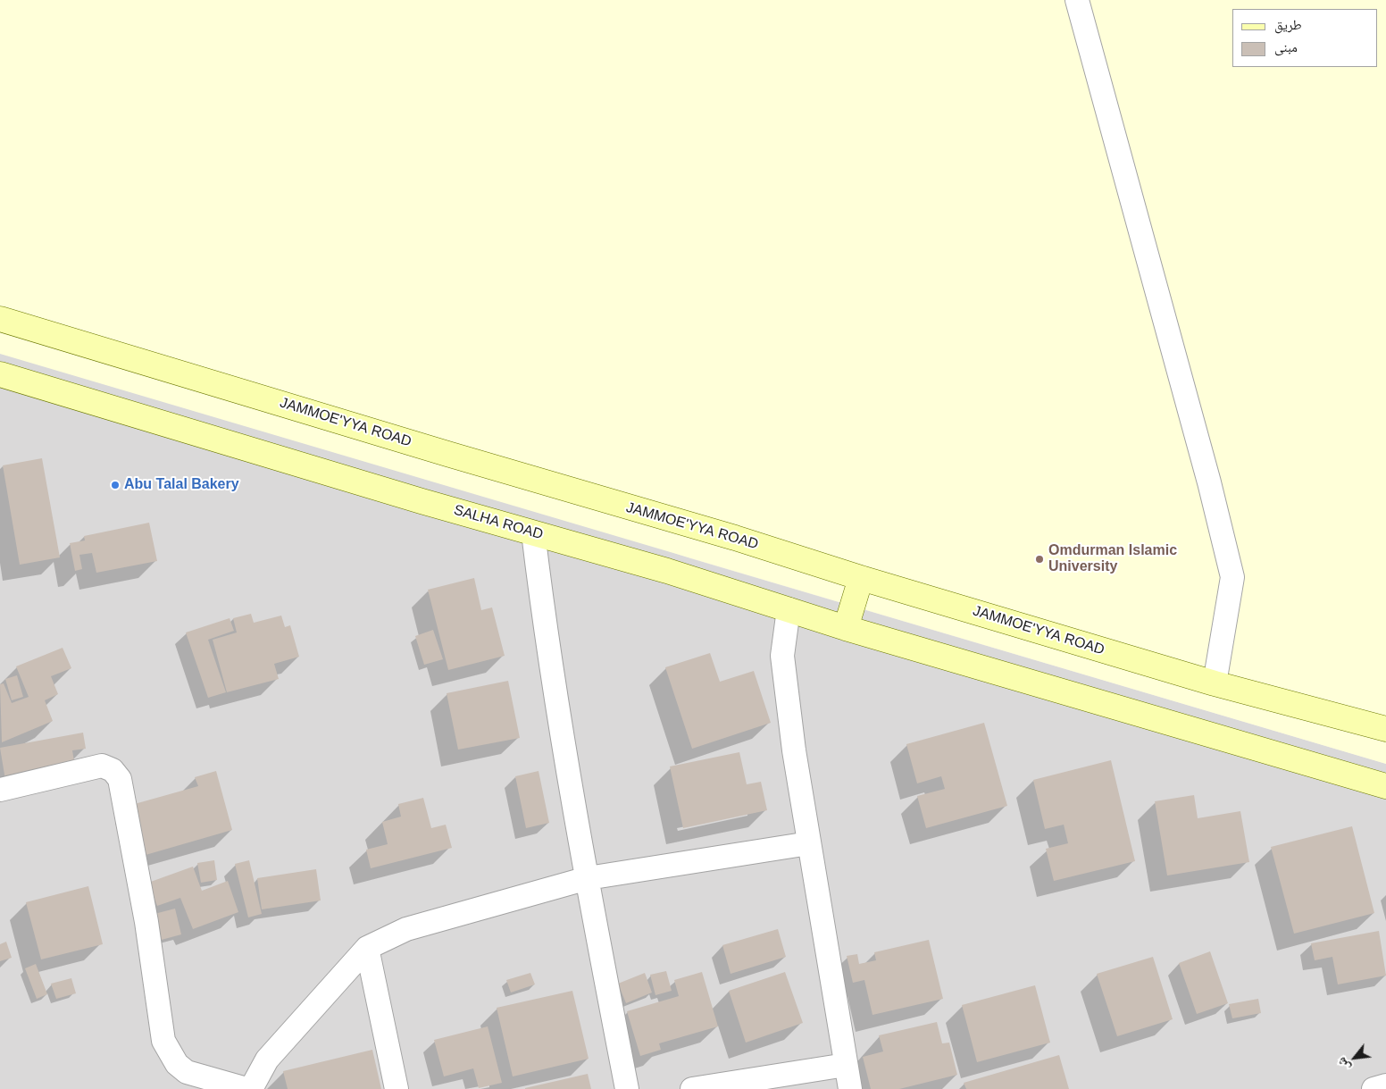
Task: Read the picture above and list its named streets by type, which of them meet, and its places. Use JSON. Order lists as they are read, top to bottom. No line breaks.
{"streets":{"main road":["JAMMOE'YYA ROAD","SALHA ROAD"]},"places":["Abu Talal Bakery","Omdurman Islamic University"],"legend":["طريق","مبنى"],"north":"bottom left"}
